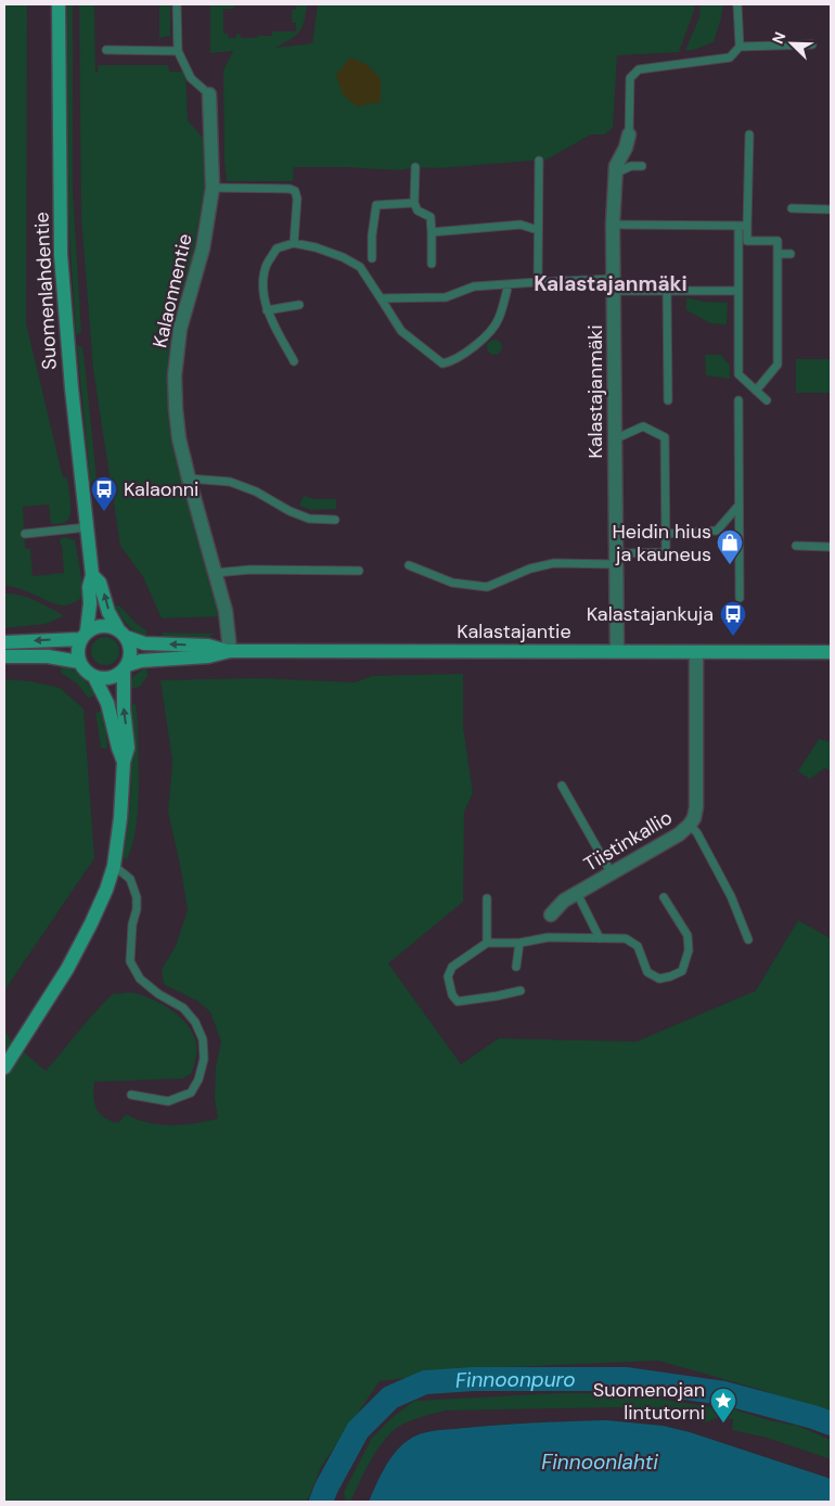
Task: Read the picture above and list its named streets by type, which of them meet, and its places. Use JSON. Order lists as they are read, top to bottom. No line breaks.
{"streets":{"main road":["Suomenlahdentie","Kalastajantie"],"street":["Kalaonnentie","Kalastajanmäki","Tiistinkallio"]},"crossings":[["Suomenlahdentie","Kalastajantie"],["Kalaonnentie","Kalastajantie"],["Kalastajanmäki","Kalastajantie"],["Kalastajantie","Tiistinkallio"]],"districts":["Kalastajanmäki"],"water":["Finnoonpuro","Finnoonlahti"],"places":{"bus stop":["Kalaonni","Kalastajankuja"],"shop":["Heidin hius ja kauneus"],"place":["Suomenojan lintutorni"]},"north":"top left"}
